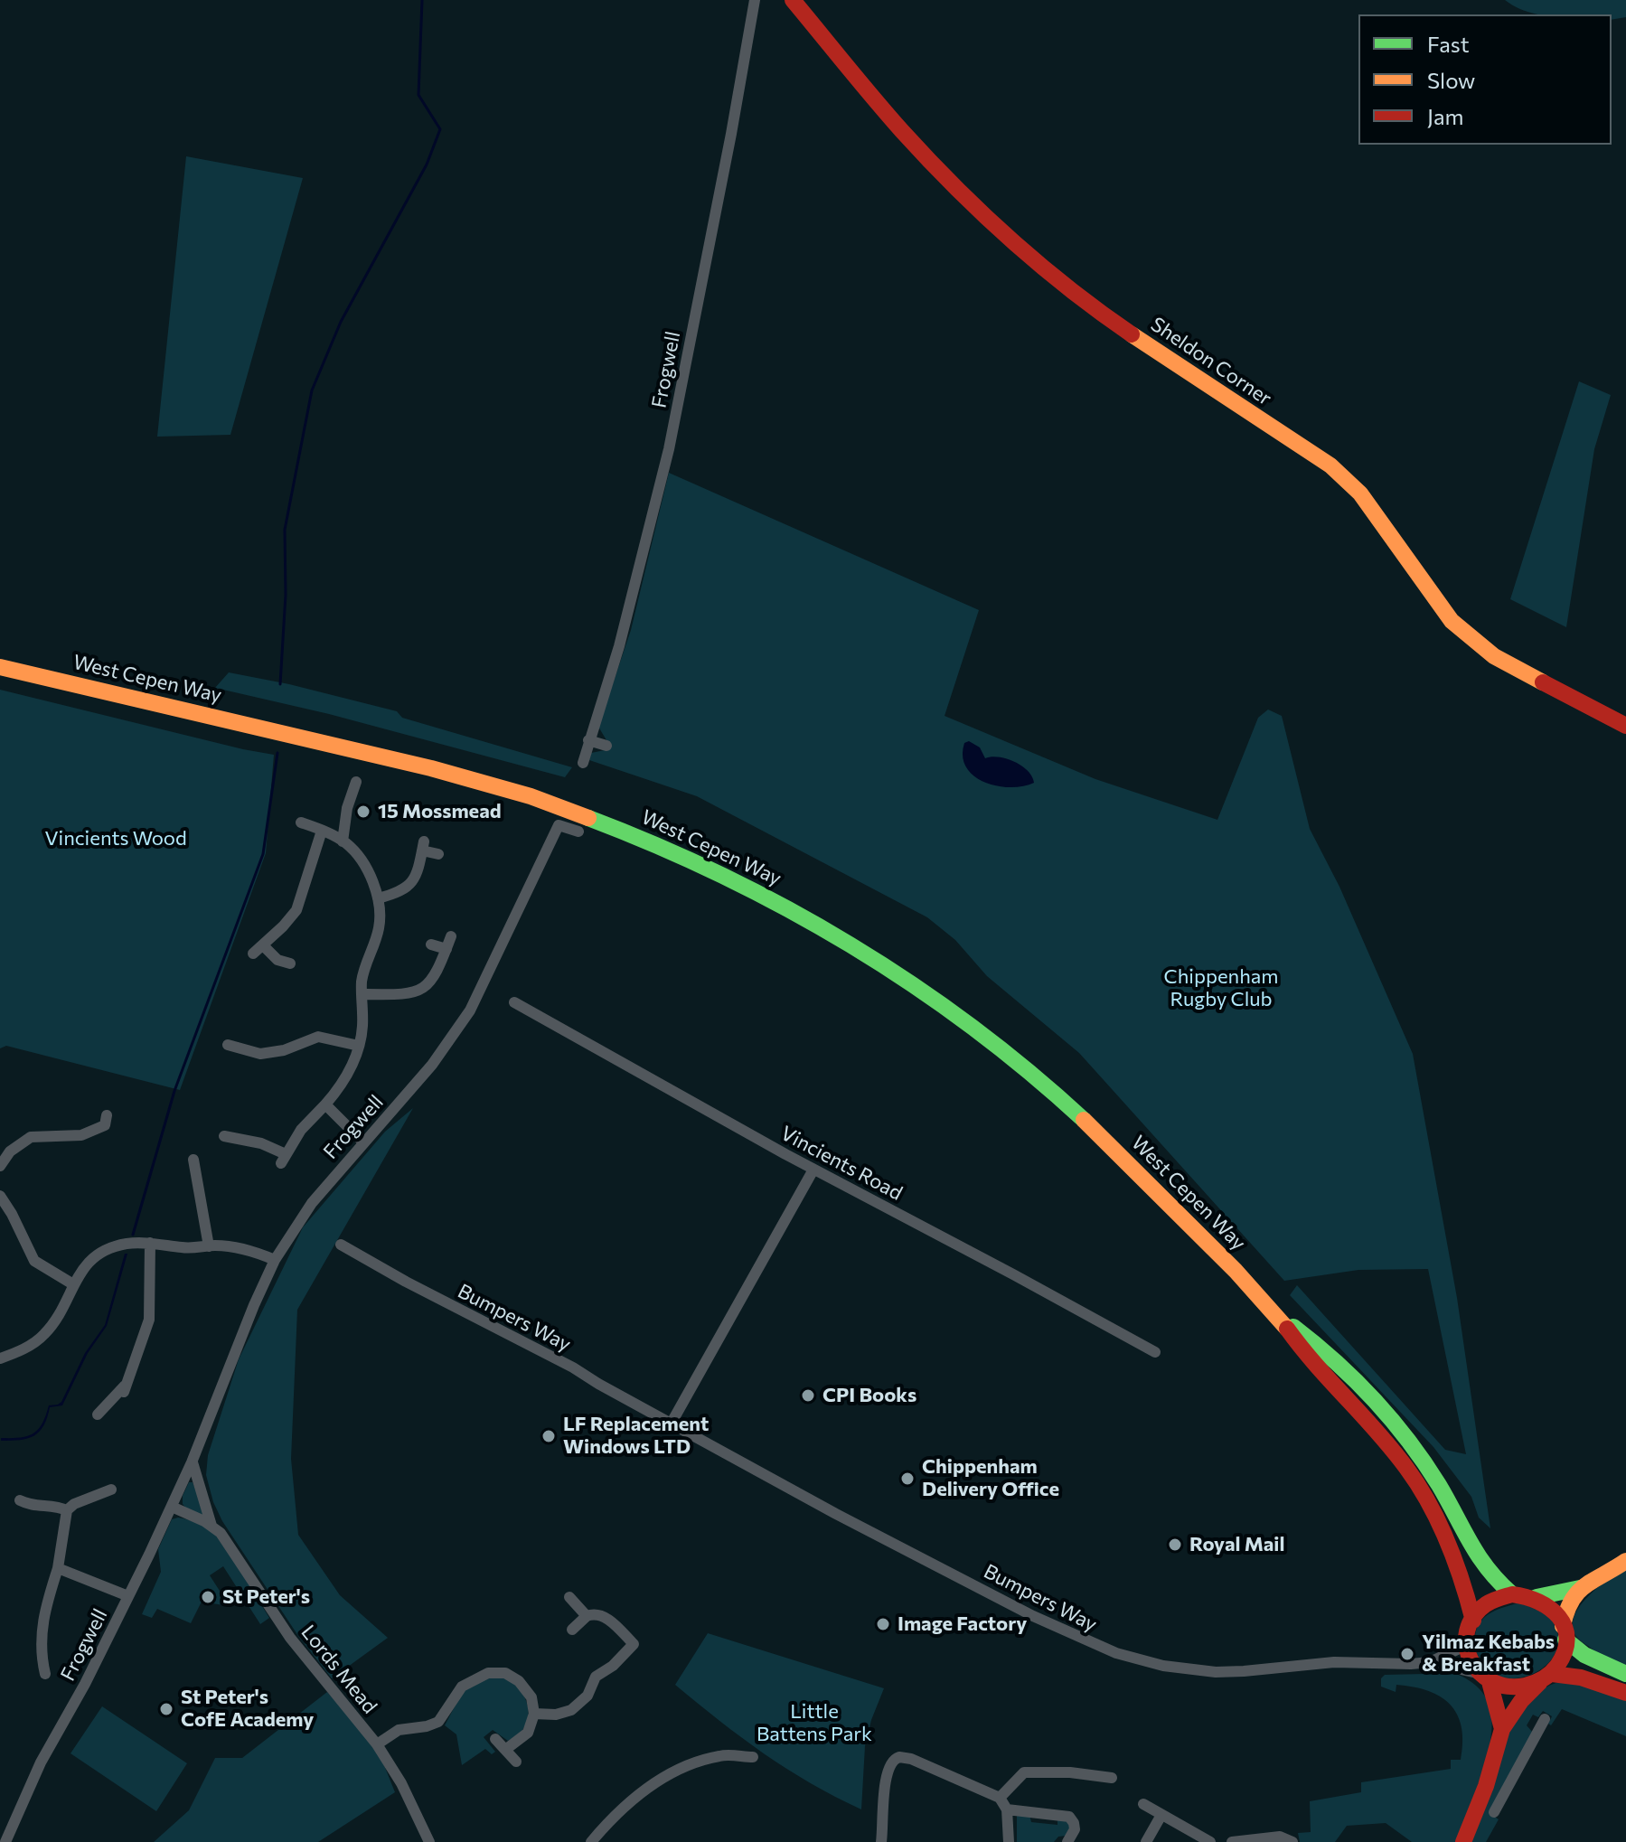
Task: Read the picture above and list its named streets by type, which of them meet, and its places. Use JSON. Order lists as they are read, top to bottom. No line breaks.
{"streets":{"main road":["Sheldon Corner","West Cepen Way"],"street":["Frogwell","Vincients Road","Bumpers Way","Lords Mead"]},"crossings":[["Frogwell","Lords Mead"],["West Cepen Way","Bumpers Way"]],"parks":["Vincients Wood","Chippenham Rugby Club","Little Battens Park"],"places":["15 Mossmead","CPI Books","LF Replacement Windows LTD","Chippenham Delivery Office","Royal Mail","St Peter's","Image Factory","Yilmaz Kebabs & Breakfast","St Peter's CofE Academy"],"legend":["Fast","Slow","Jam"]}
